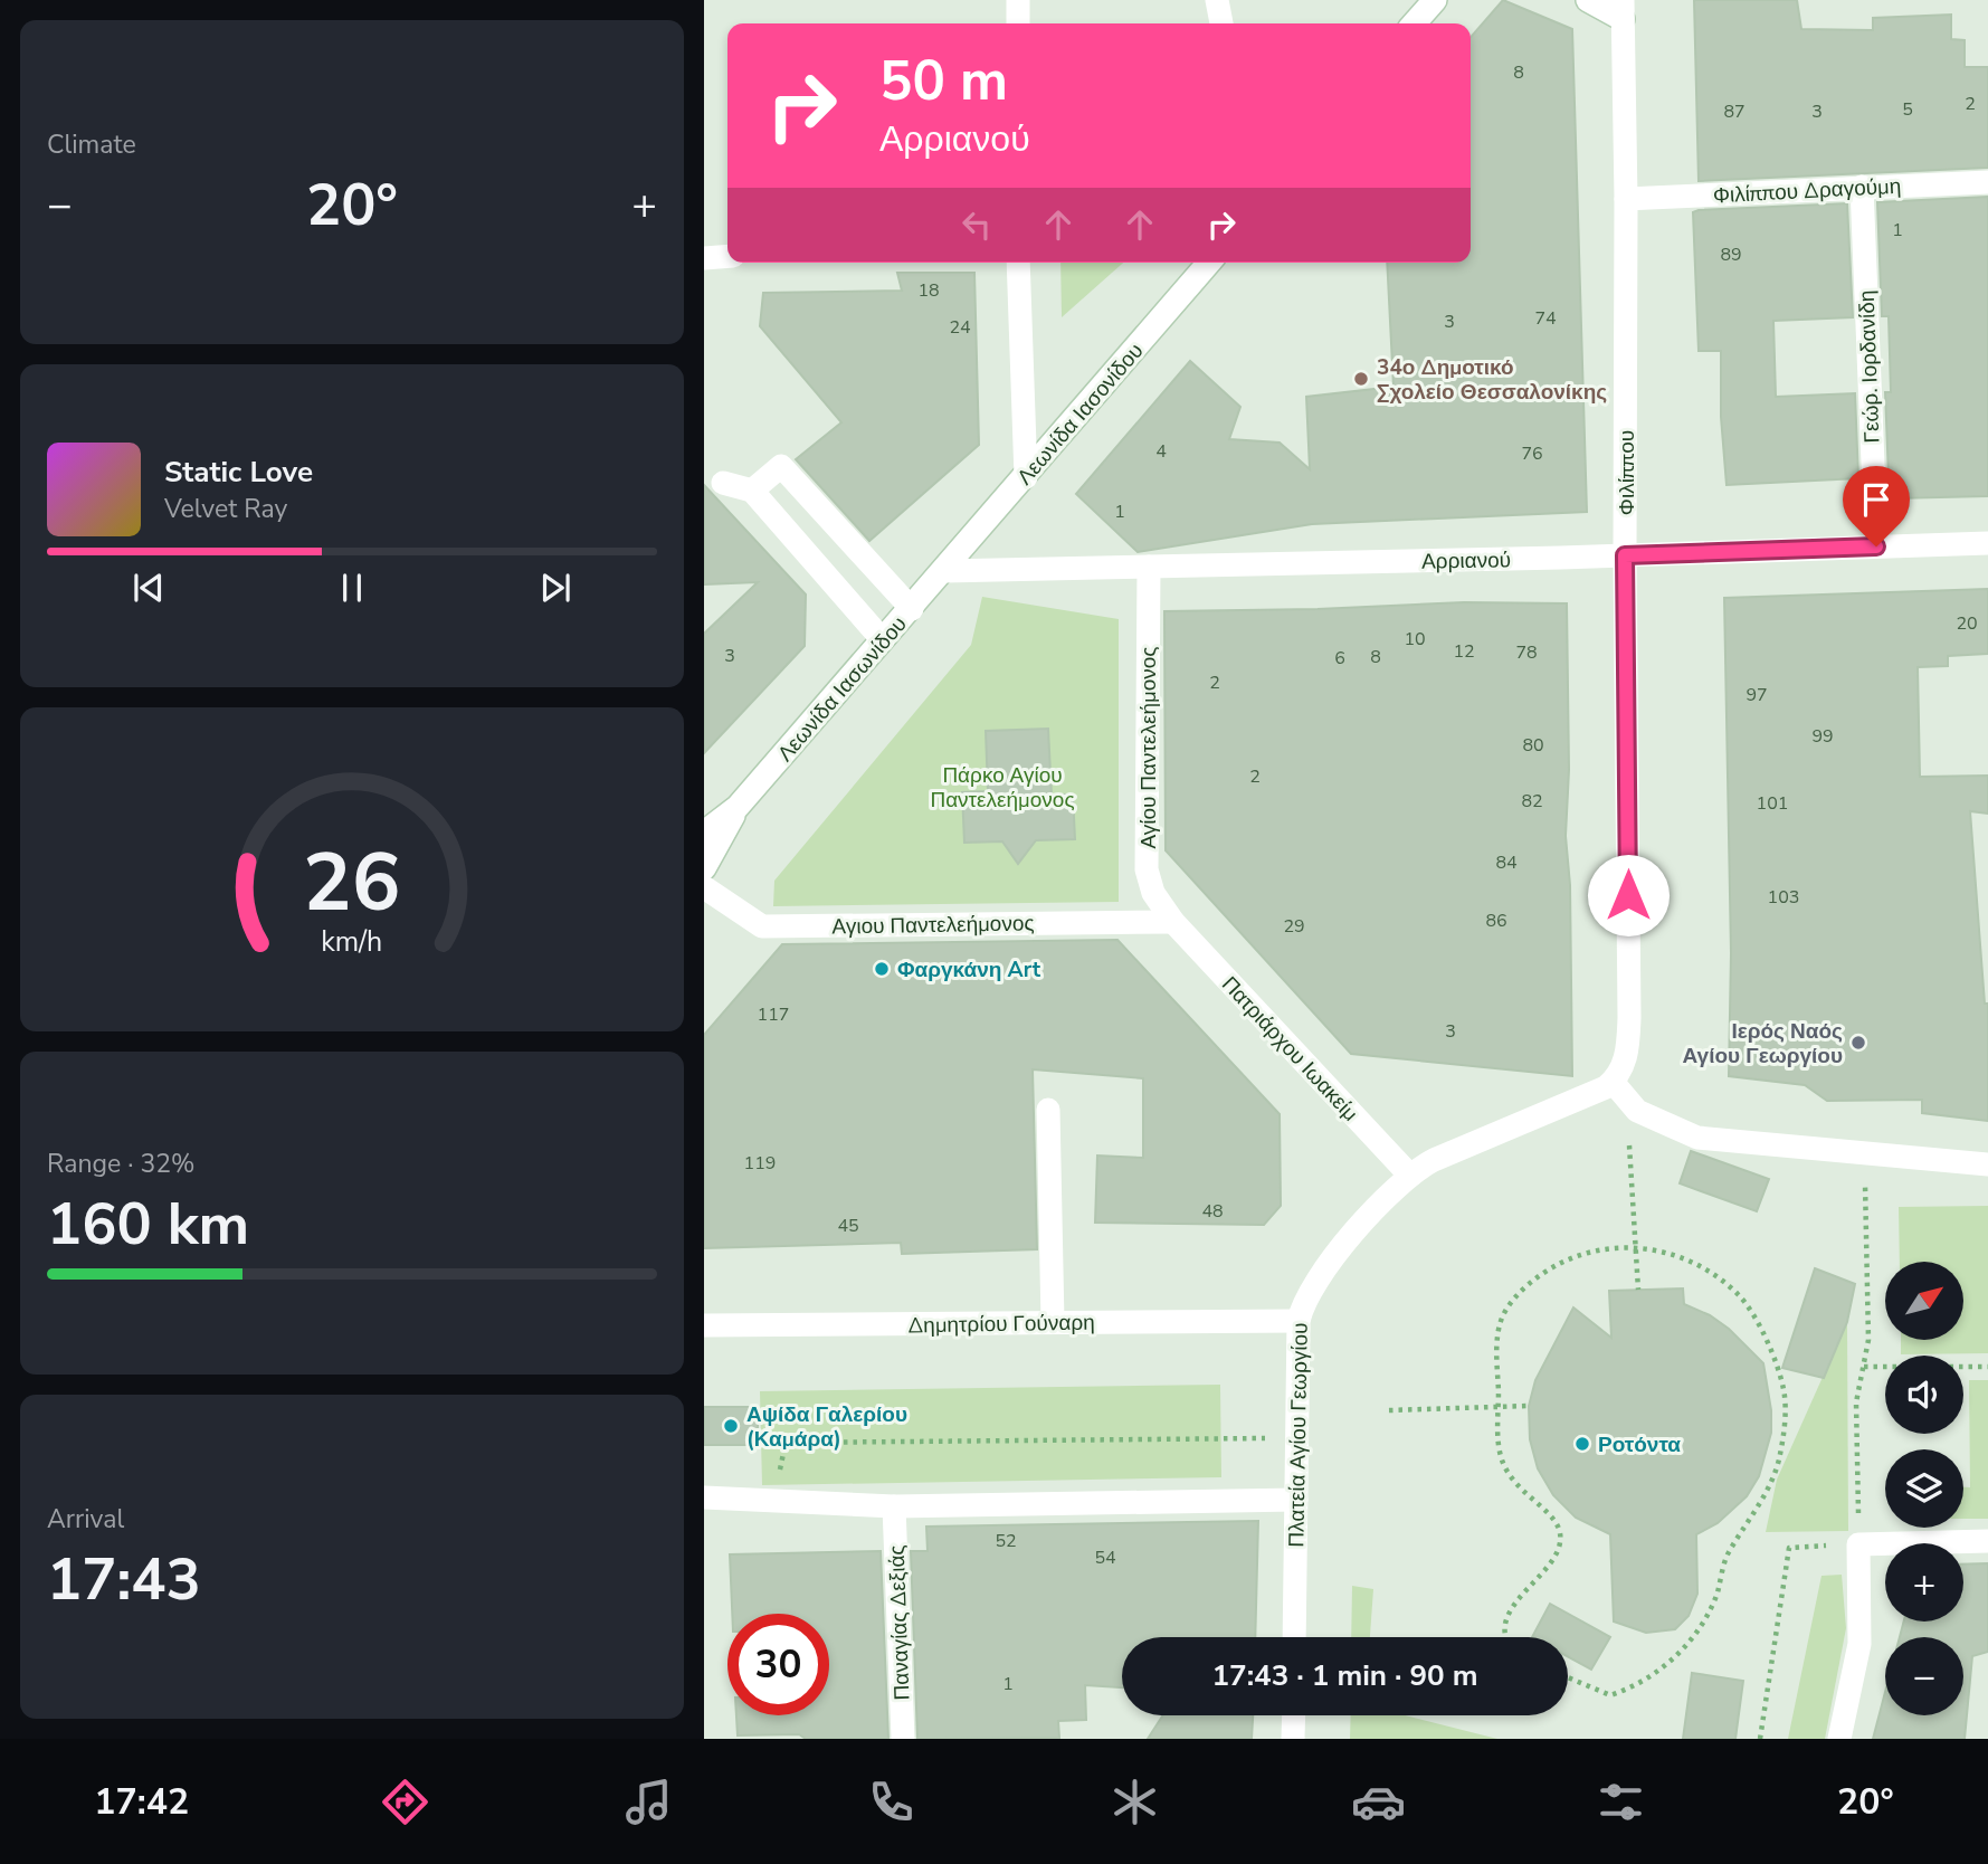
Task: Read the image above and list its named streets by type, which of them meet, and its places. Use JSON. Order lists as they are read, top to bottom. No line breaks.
{"streets":{"street":["Φιλίππου Δραγούμη","Γεώρ. Ιορδανίδη","Λεωνίδα Ιασονίδου","Φιλίππου","Αρριανού","Λεωνίδα Ιασωνίδου","Αγίου Παντελεήμονος","Αγιου Παντελεήμονος","Πατριάρχου Ιωακείμ","Δημητρίου Γούναρη","Πλατεία Αγίου Γεωργίου","Παναγίας Δεξιάς"]},"crossings":[["Φιλίππου Δραγούμη","Γεώρ. Ιορδανίδη"],["Φιλίππου Δραγούμη","Φιλίππου"],["Γεώρ. Ιορδανίδη","Αρριανού"],["Λεωνίδα Ιασονίδου","Αρριανού"],["Λεωνίδα Ιασονίδου","Λεωνίδα Ιασωνίδου"],["Φιλίππου","Αρριανού"],["Φιλίππου","Πλατεία Αγίου Γεωργίου"],["Αρριανού","Λεωνίδα Ιασωνίδου"],["Αρριανού","Αγίου Παντελεήμονος"],["Αγίου Παντελεήμονος","Αγιου Παντελεήμονος"],["Αγίου Παντελεήμονος","Πατριάρχου Ιωακείμ"],["Αγιου Παντελεήμονος","Πατριάρχου Ιωακείμ"],["Πατριάρχου Ιωακείμ","Πλατεία Αγίου Γεωργίου"],["Δημητρίου Γούναρη","Πλατεία Αγίου Γεωργίου"]],"parks":["Πάρκο Αγίου Παντελεήμονος"],"places":["34ο Δημοτικό Σχολείο Θεσσαλονίκης","Φαργκάνη Art","Ιερός Ναός Αγίου Γεωργίου","Αψίδα Γαλερίου (Καμάρα)","Ροτόντα"],"house_numbers":["8","2","5","87","3","1","89","18","74","3","24","4","76","1","20","10","12","78","3","8","6","2","97","99","80","2","82","101","84","103","86","29","117","3","119","48","45","52","54","1"],"north":"top right","page":{"tile":["Climate",["Range · 32%","160 km"],["Arrival","17:43"]],"turn":["50 m","Αρριανού"],"heat":["−","20°","+"],"song":["Static Love","Velvet Ray"],"map_buttons":["+","−"],"limit":"30","trip":"17:43 · 1 min · 90 m","tabs":["17:42","20°"],"gauge":["26","km/h"]}}
